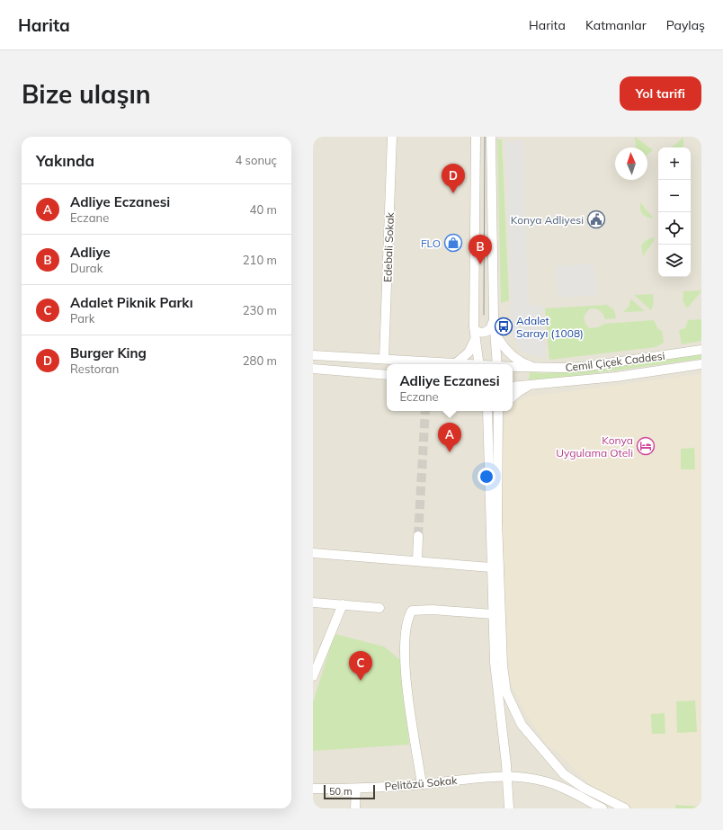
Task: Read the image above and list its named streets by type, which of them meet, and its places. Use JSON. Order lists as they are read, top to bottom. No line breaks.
{"streets":{"street":["Edebali Sokak","Cemil Çiçek Caddesi","Pelitözü Sokak"]},"crossings":[["Edebali Sokak","Cemil Çiçek Caddesi"]],"places":{"public building":["Konya Adliyesi"],"shop":["FLO"],"bus stop":["Adalet Sarayı (1008)"],"hotel":["Konya Uygulama Oteli"]},"scale_bar":"50 m","north":"top","page":{"header":"Harita","nav":["Harita","Katmanlar","Paylaş"],"buttons":"Yol tarifi","title":"Bize ulaşın","heading":["Yakında","4 sonuç"],"map_buttons":["+","−"],"pins":["D","B","A","C"],"list":[{"mark":"A","name":"Adliye Eczanesi","note":"Eczane","value":"40 m"},{"mark":"B","name":"Adliye","note":"Durak","value":"210 m"},{"mark":"C","name":"Adalet Piknik Parkı","note":"Park","value":"230 m"},{"mark":"D","name":"Burger King","note":"Restoran","value":"280 m"}],"popup":["Adliye Eczanesi","Eczane"],"scale":"50 m"}}
